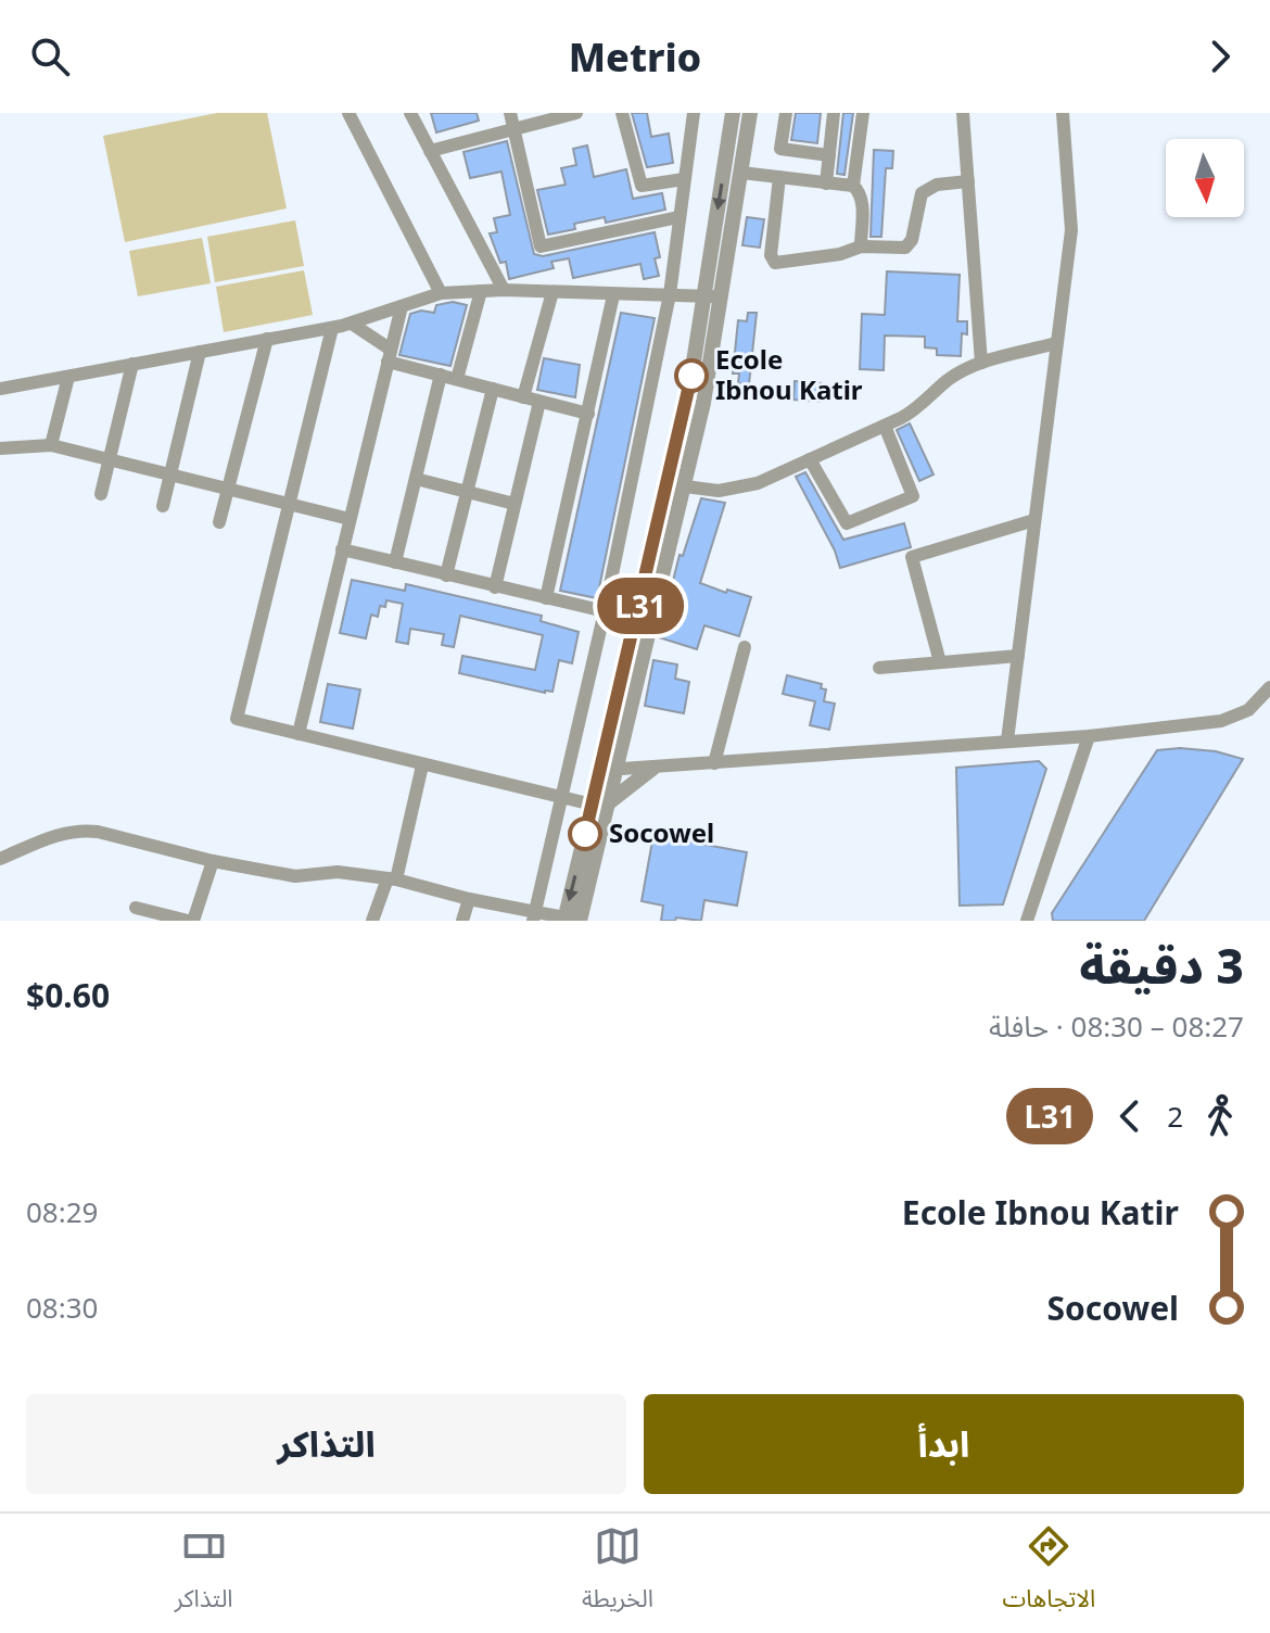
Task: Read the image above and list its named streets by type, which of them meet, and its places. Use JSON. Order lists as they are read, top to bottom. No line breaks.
{"places":["Ecole Ibnou Katir","Socowel"],"lines":["bus line L31"],"north":"bottom","page":{"header":"Metrio","on_map":"L31","heading":["3 دقيقة","08:27 – 08:30 · حافلة","$0.60"],"legs":["2","L31"],"list":[{"name":"Ecole Ibnou Katir","value":"08:29"},{"name":"Socowel","value":"08:30"}],"buttons":["ابدأ","التذاكر"],"tabs":["الاتجاهات","الخريطة","التذاكر"]}}
